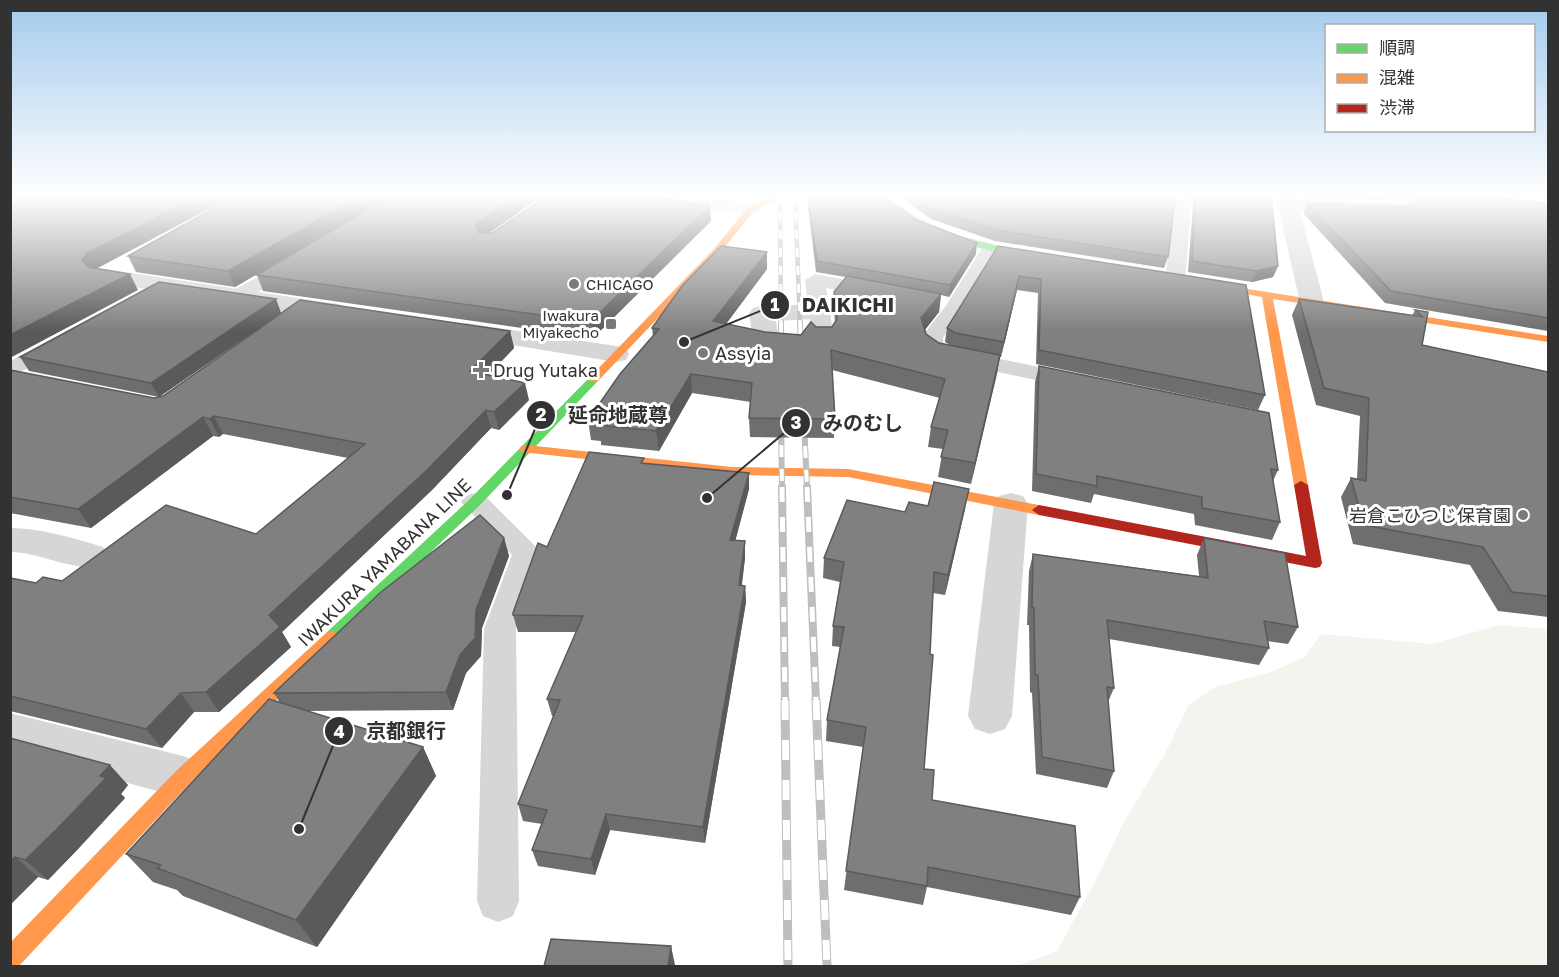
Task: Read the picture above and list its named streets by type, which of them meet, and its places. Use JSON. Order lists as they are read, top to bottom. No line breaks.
{"streets":{"street":["IWAKURA YAMABANA LINE"]},"places":{"other":["CHICAGO","DAIKICHI","Assyia","延命地蔵尊","みのむし","岩倉こひつじ保育園","京都銀行"],"transit":["Iwakura Miyakecho"],"health":["Drug Yutaka"]},"legend":["順調","混雑","渋滞"]}
